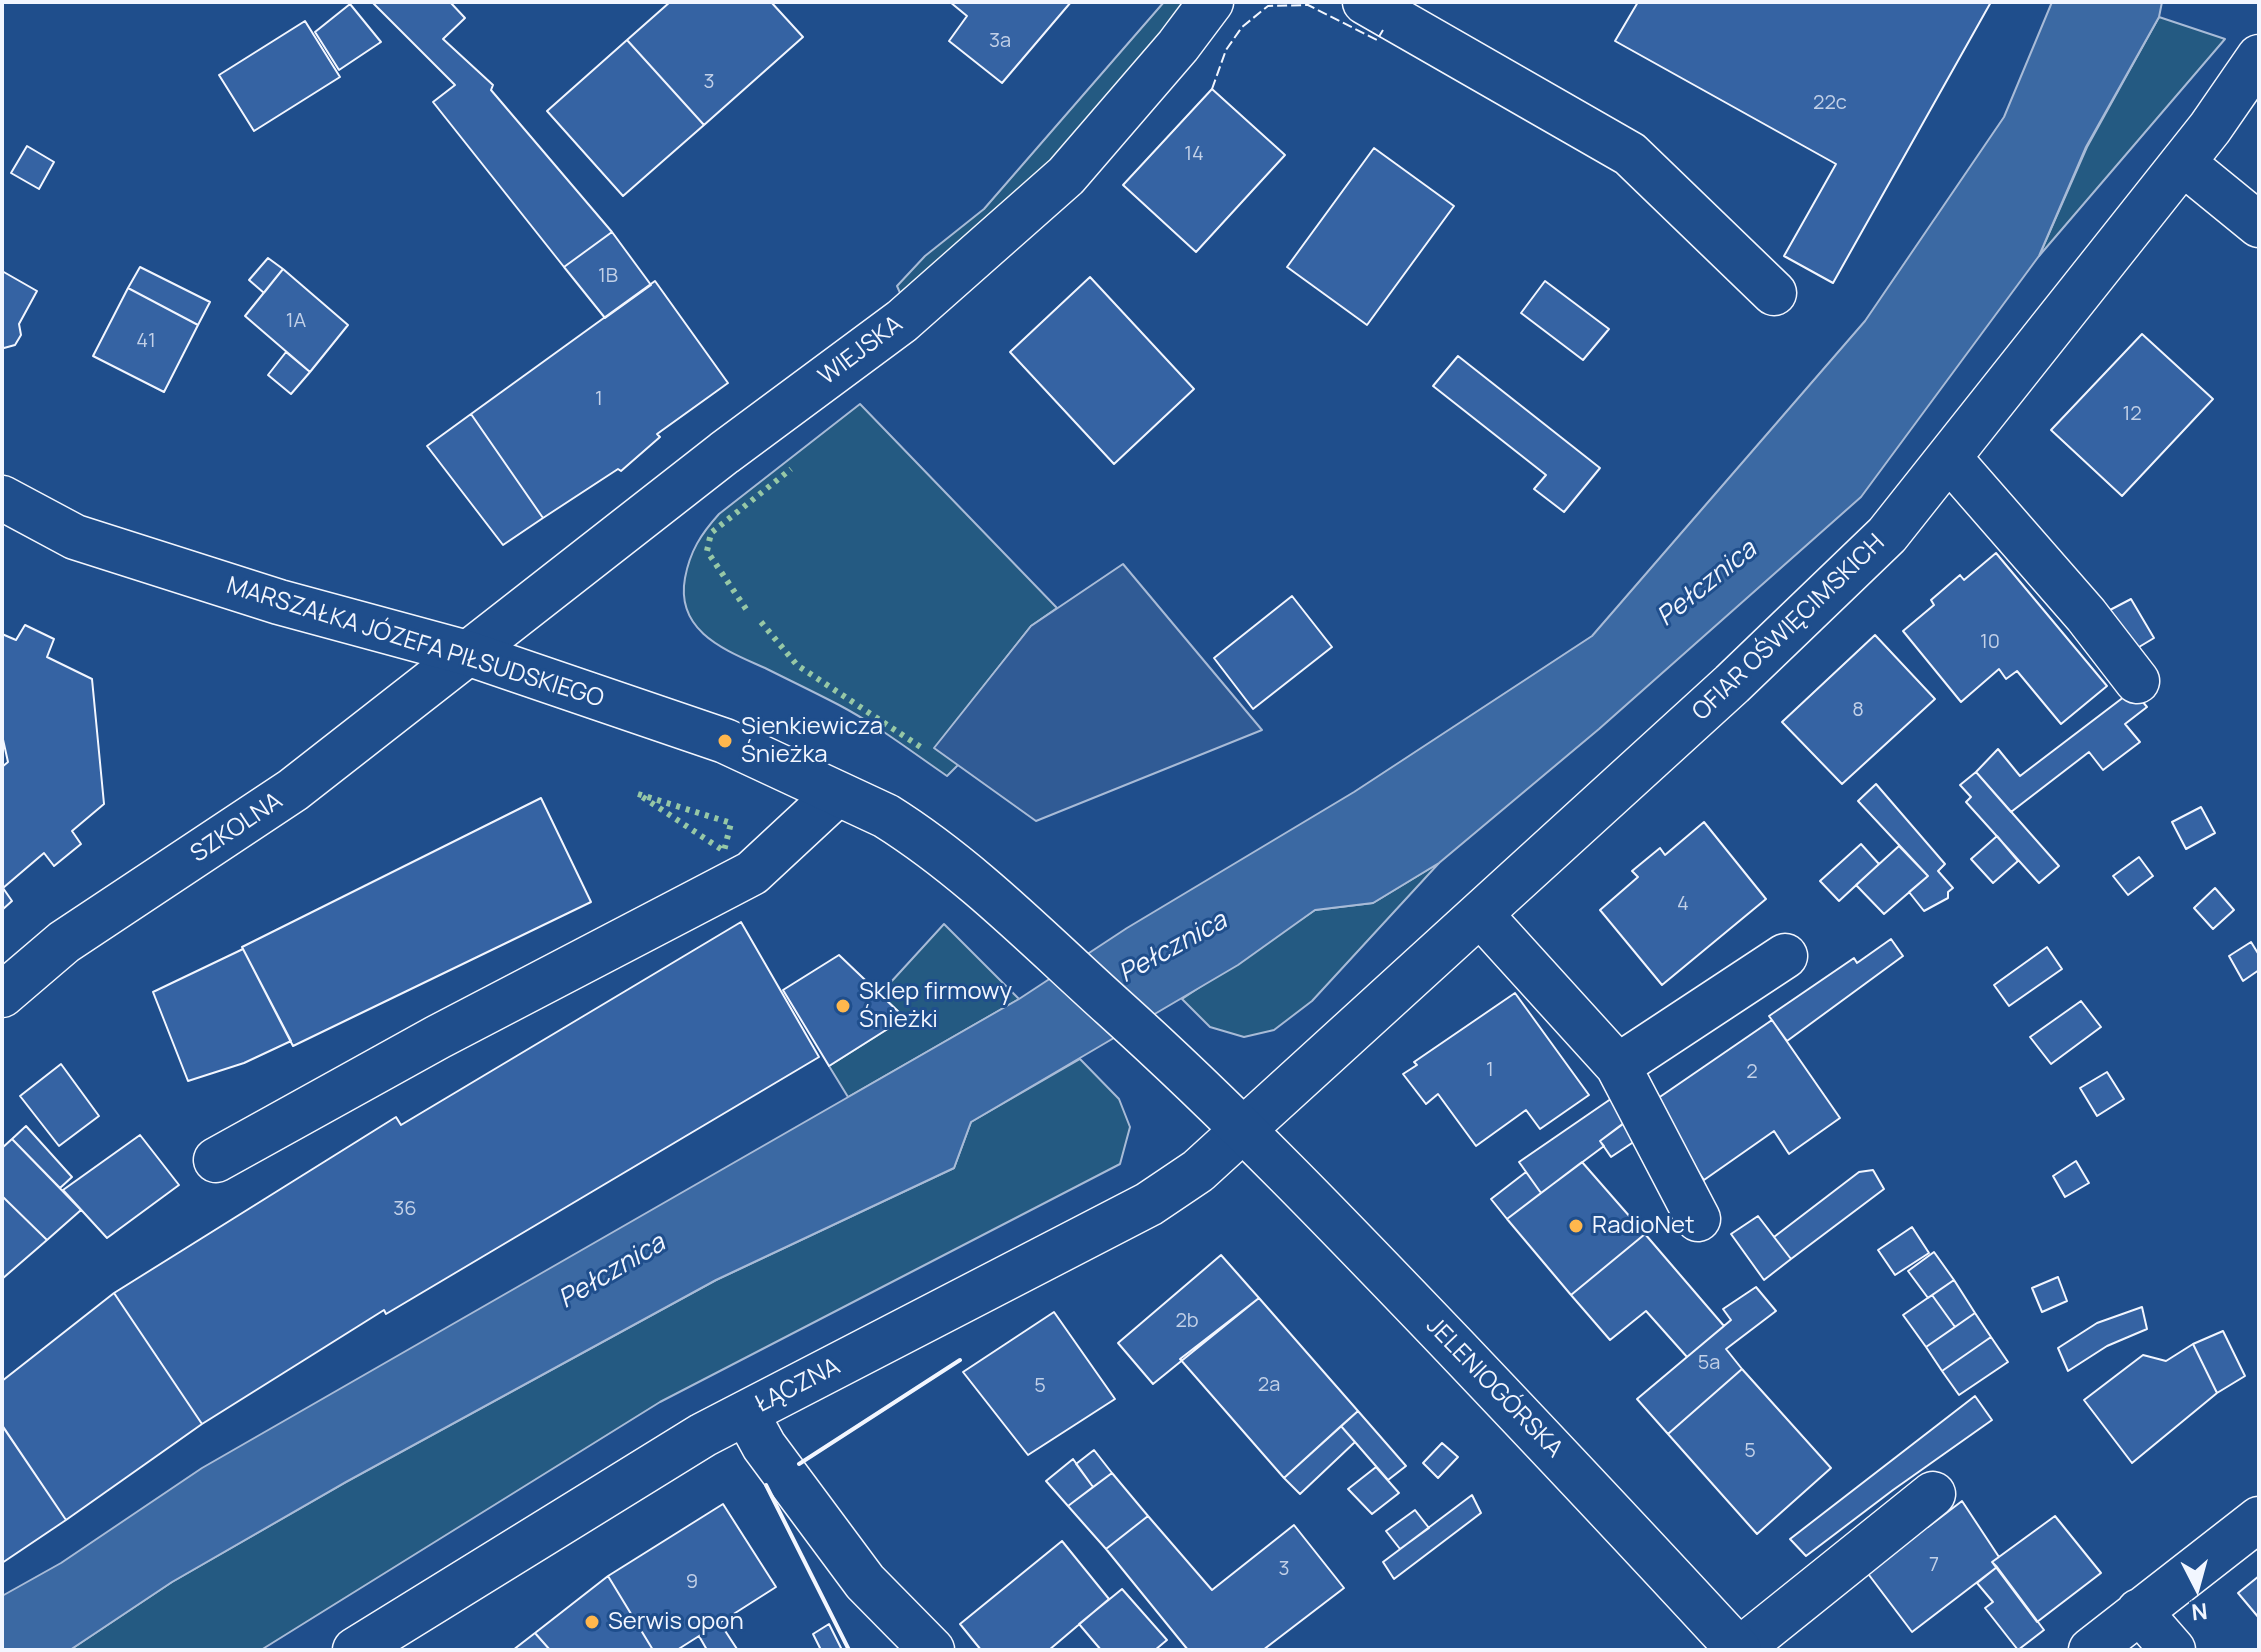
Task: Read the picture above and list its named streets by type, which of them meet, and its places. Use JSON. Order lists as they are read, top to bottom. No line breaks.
{"streets":{"street":["WIEJSKA","OFIAR OŚWIĘCIMSKICH","MARSZAŁKA JÓZEFA PIŁSUDSKIEGO","SZKOLNA","ŁĄCZNA","JELENIOGÓRSKA"]},"crossings":[["WIEJSKA","MARSZAŁKA JÓZEFA PIŁSUDSKIEGO"],["WIEJSKA","SZKOLNA"],["OFIAR OŚWIĘCIMSKICH","ŁĄCZNA"],["OFIAR OŚWIĘCIMSKICH","JELENIOGÓRSKA"],["MARSZAŁKA JÓZEFA PIŁSUDSKIEGO","SZKOLNA"],["MARSZAŁKA JÓZEFA PIŁSUDSKIEGO","JELENIOGÓRSKA"],["ŁĄCZNA","JELENIOGÓRSKA"]],"water":["Pełcznica"],"places":["Sienkiewicza Śnieżka","Sklep firmowy Śnieżki","RadioNet","Serwis opon"],"house_numbers":["3a","3","22c","14","1B","1A","41","1","12","10","8","4","1","2","36","2b","5a","2a","5","5","7","3","9"],"north":"bottom"}
